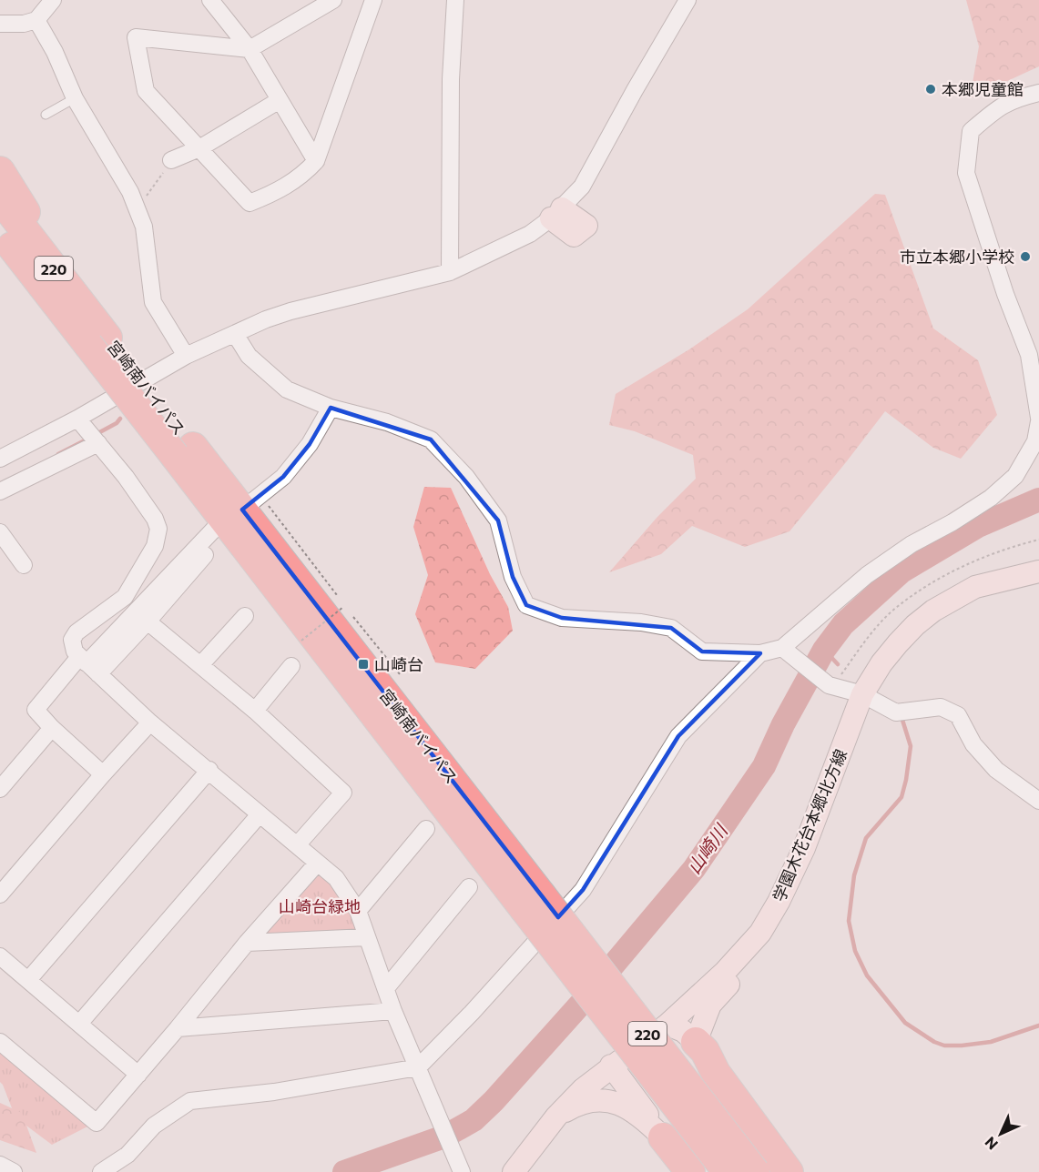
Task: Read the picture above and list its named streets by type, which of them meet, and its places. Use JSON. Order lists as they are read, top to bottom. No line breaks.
{"streets":{"highway":["220","宮崎南バイパス"],"main road":["学園木花台本郷北方線"]},"water":["山崎川"],"parks":["山崎台緑地"],"places":{"other":["本郷児童館","市立本郷小学校"],"transit":["山崎台"]},"north":"bottom left"}
